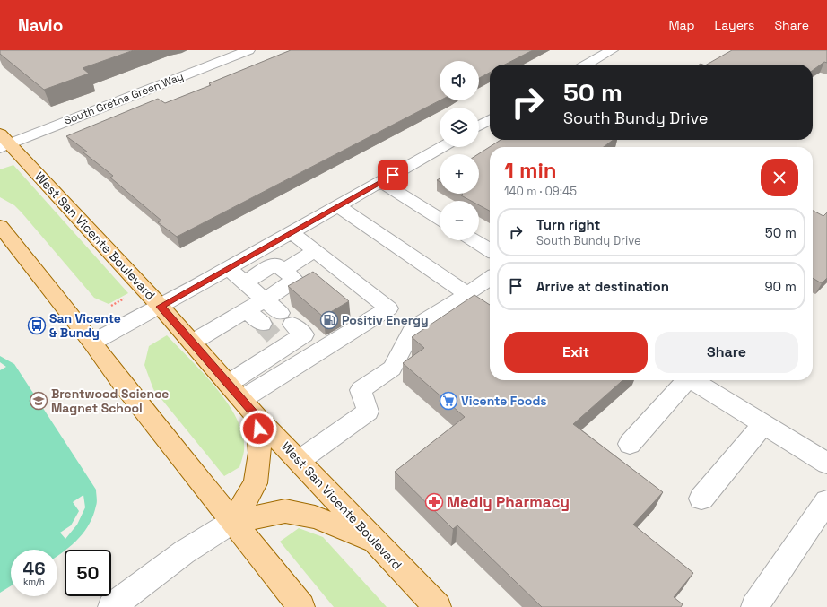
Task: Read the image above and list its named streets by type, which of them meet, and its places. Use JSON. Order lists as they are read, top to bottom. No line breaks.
{"streets":{"main road":["West San Vicente Boulevard"],"street":["South Gretna Green Way"]},"crossings":[["South Gretna Green Way","West San Vicente Boulevard"]],"places":{"fuel station":["Positiv Energy"],"bus stop":["San Vicente & Bundy"],"school or university":["Brentwood Science Magnet School"],"supermarket":["Vicente Foods"],"pharmacy":["Medly Pharmacy"]},"page":{"header":"Navio","nav":["Map","Layers","Share"],"map_buttons":["+","−"],"turn":["50 m","South Bundy Drive"],"heading":["1 min","140 m · 09:45"],"list":[{"name":"Turn right","note":"South Bundy Drive","value":"50 m"},{"name":"Arrive at destination","value":"90 m"}],"buttons":["Exit","Share"],"speed":"46 km/h","limit":"50"}}
